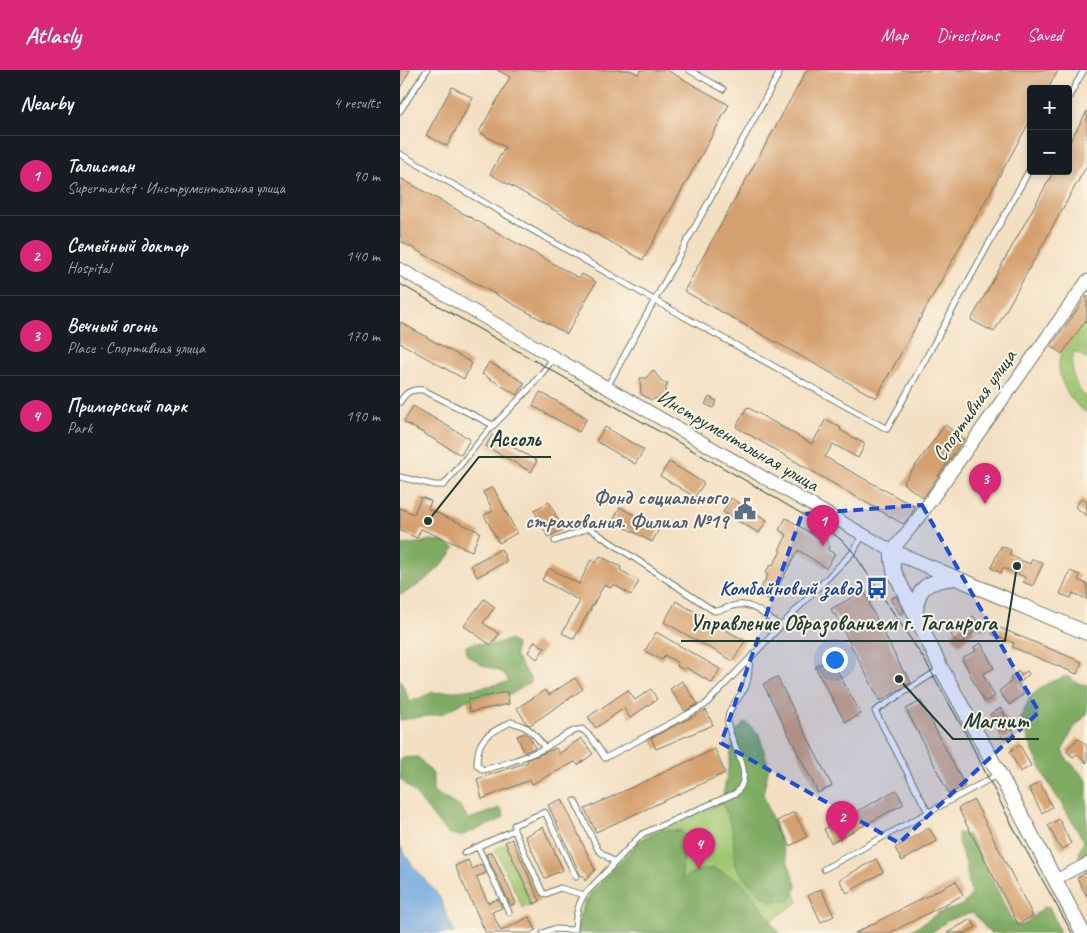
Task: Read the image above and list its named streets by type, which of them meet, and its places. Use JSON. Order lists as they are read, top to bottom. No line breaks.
{"streets":{"street":["Спортивная улица","Инструментальная улица"]},"crossings":[["Спортивная улица","Инструментальная улица"]],"places":{"public building":["Фонд социального страхования. Филиал №19"],"other":["Ассоль","Управление Образованием г. Таганрога","Магнит"],"bus stop":["Комбайновый завод"]},"page":{"header":"Atlasly","nav":["Map","Directions","Saved"],"heading":["Nearby","4 results"],"map_buttons":["+","−"],"list":[{"mark":"1","name":"Талисман","note":"Supermarket · Инструментальная улица","value":"90 m"},{"mark":"2","name":"Семейный доктор","note":"Hospital","value":"140 m"},{"mark":"3","name":"Вечный огонь","note":"Place · Спортивная улица","value":"170 m"},{"mark":"4","name":"Приморский парк","note":"Park","value":"190 m"}],"pins":["3","1","2","4"]}}
